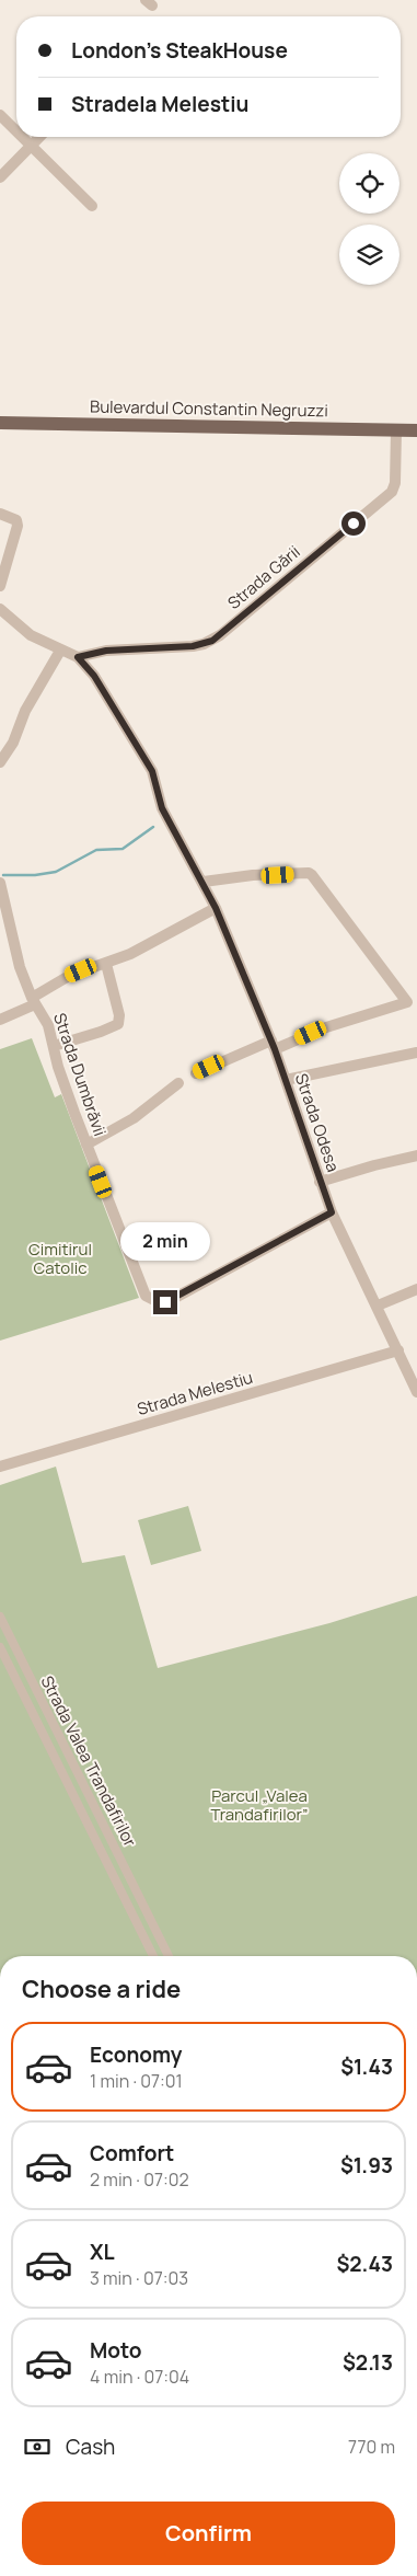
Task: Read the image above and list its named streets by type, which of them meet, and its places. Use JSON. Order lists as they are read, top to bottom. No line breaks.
{"streets":{"main road":["Bulevardul Constantin Negruzzi"],"street":["Strada Gării","Strada Dumbrăvii","Strada Odesa","Strada Melestiu","Strada Valea Trandafirilor"]},"crossings":[["Bulevardul Constantin Negruzzi","Strada Gării"],["Strada Gării","Strada Odesa"],["Strada Dumbrăvii","Strada Odesa"],["Strada Odesa","Strada Melestiu"]],"parks":["Cimitirul Catolic","Parcul „Valea Trandafirilor”"],"page":{"banner":["London's SteakHouse","Stradela Melestiu"],"bubble":"2 min","heading":"Choose a ride","list":[{"name":"Economy","note":"1 min · 07:01","value":"$1.43"},{"name":"Comfort","note":"2 min · 07:02","value":"$1.93"},{"name":"XL","note":"3 min · 07:03","value":"$2.43"},{"name":"Moto","note":"4 min · 07:04","value":"$2.13"}],"pay":["Cash","770 m"],"buttons":"Confirm"}}
